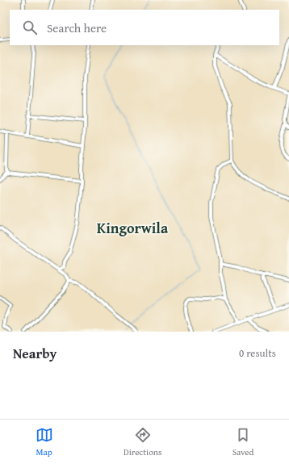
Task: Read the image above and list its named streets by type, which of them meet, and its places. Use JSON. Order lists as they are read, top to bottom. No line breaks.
{"districts":["Kingorwila"],"page":{"search":"Search here","heading":["Nearby","0 results"],"nav":["Map","Directions","Saved"]}}
